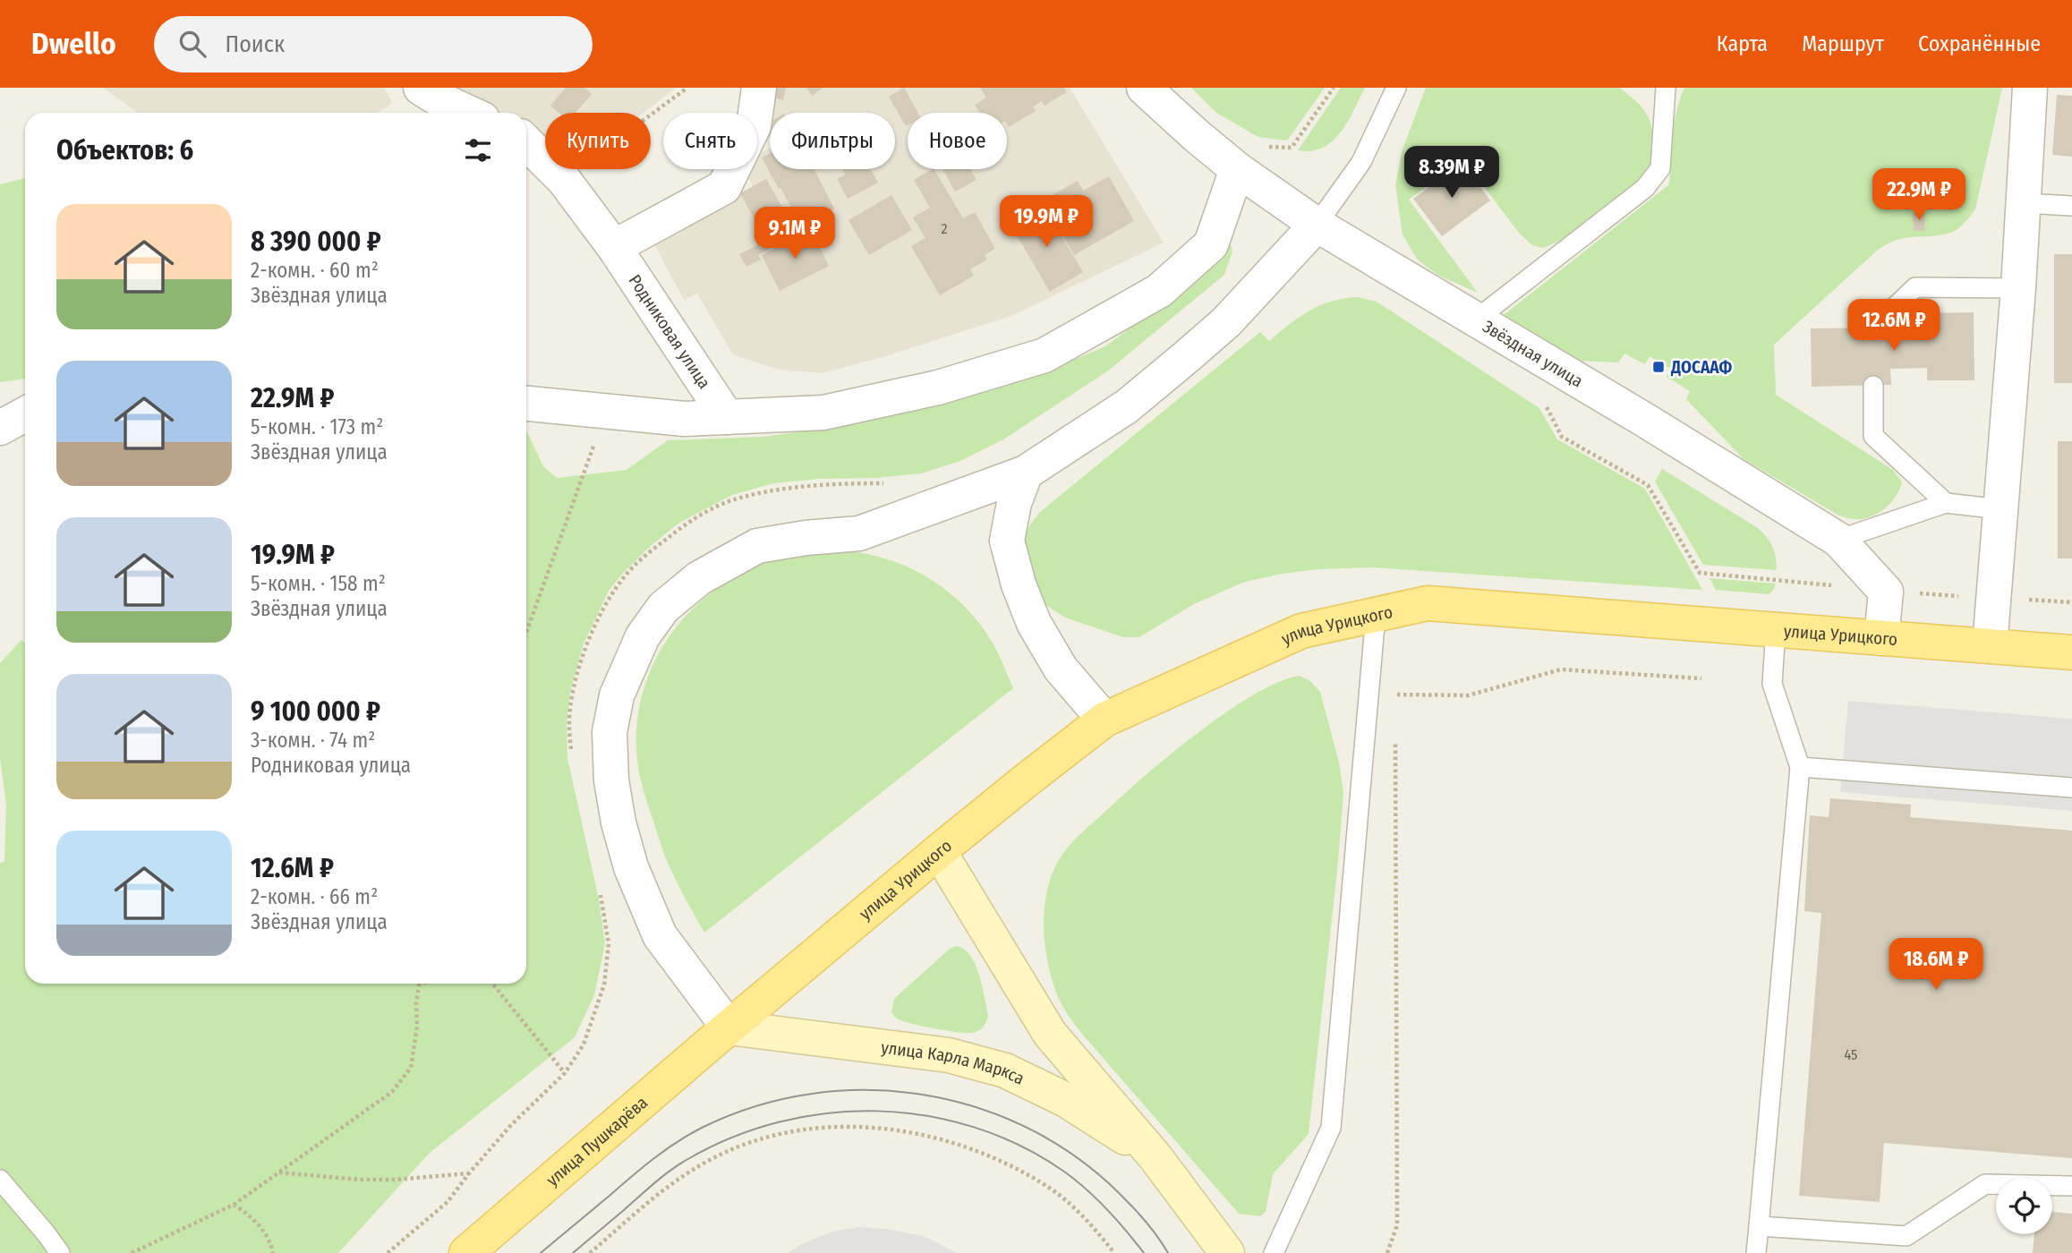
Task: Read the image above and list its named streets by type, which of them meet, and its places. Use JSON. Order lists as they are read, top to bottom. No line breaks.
{"streets":{"main road":["улица Урицкого","улица Карла Маркса","улица Пушкарёва"],"street":["Родниковая улица","Звёздная улица"]},"crossings":[["Звёздная улица","улица Урицкого"],["улица Урицкого","улица Карла Маркса"],["улица Урицкого","улица Пушкарёва"],["улица Карла Маркса","улица Пушкарёва"]],"places":{"transit":["ДОСААФ"]},"house_numbers":["2","45"],"page":{"header":"Dwello","search":"Поиск","nav":["Карта","Маршрут","Сохранённые"],"chip":["Купить","Снять","Фильтры","Новое"],"heading":"Объектов: 6","price":["8.39M ₽","22.9M ₽","19.9M ₽","9.1M ₽","12.6M ₽","18.6M ₽"],"list":[{"name":"8 390 000 ₽","note":"2-комн. · 60 m² · Звёздная улица"},{"name":"22.9M ₽","note":"5-комн. · 173 m² · Звёздная улица"},{"name":"19.9M ₽","note":"5-комн. · 158 m² · Звёздная улица"},{"name":"9 100 000 ₽","note":"3-комн. · 74 m² · Родниковая улица"},{"name":"12.6M ₽","note":"2-комн. · 66 m² · Звёздная улица"}]}}
